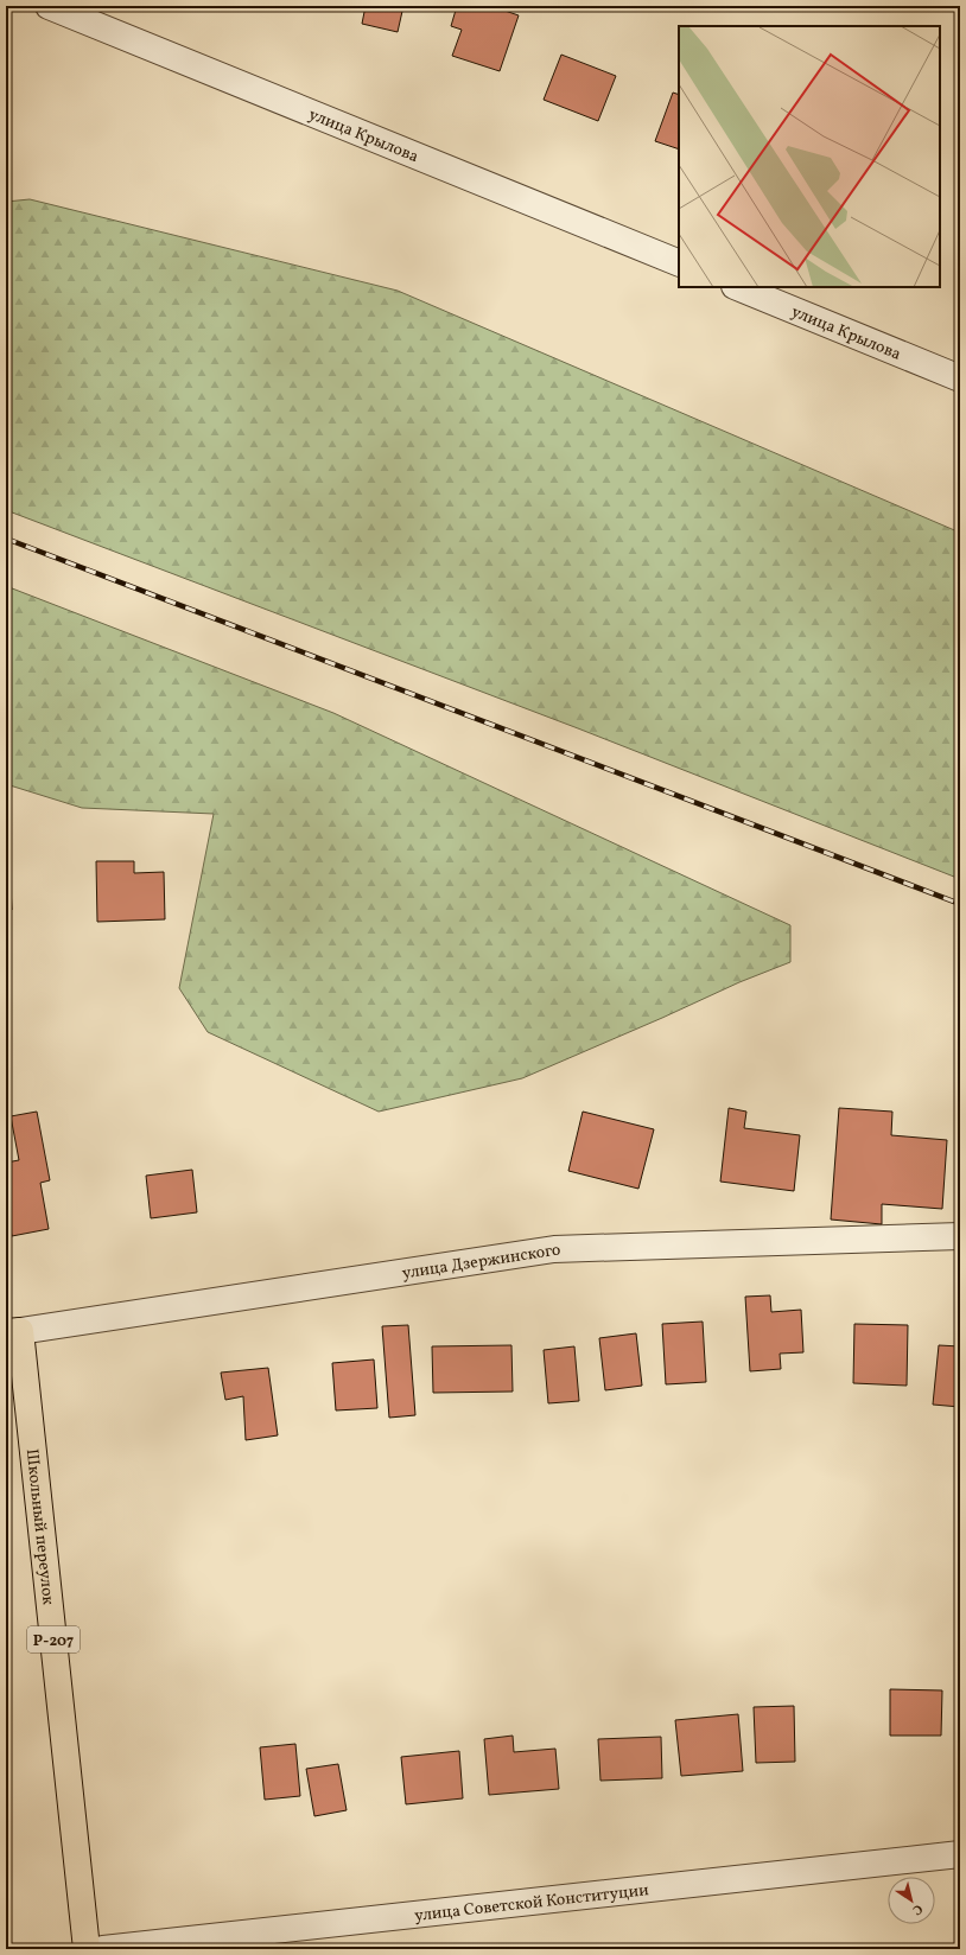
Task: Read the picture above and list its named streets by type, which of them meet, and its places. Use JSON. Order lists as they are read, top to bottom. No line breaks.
{"streets":{"main road":["Школьный переулок","Р-207"],"street":["улица Крылова","улица Дзержинского","улица Советской Конституции"]},"crossings":[["улица Дзержинского","Школьный переулок"]],"north":"bottom right"}
